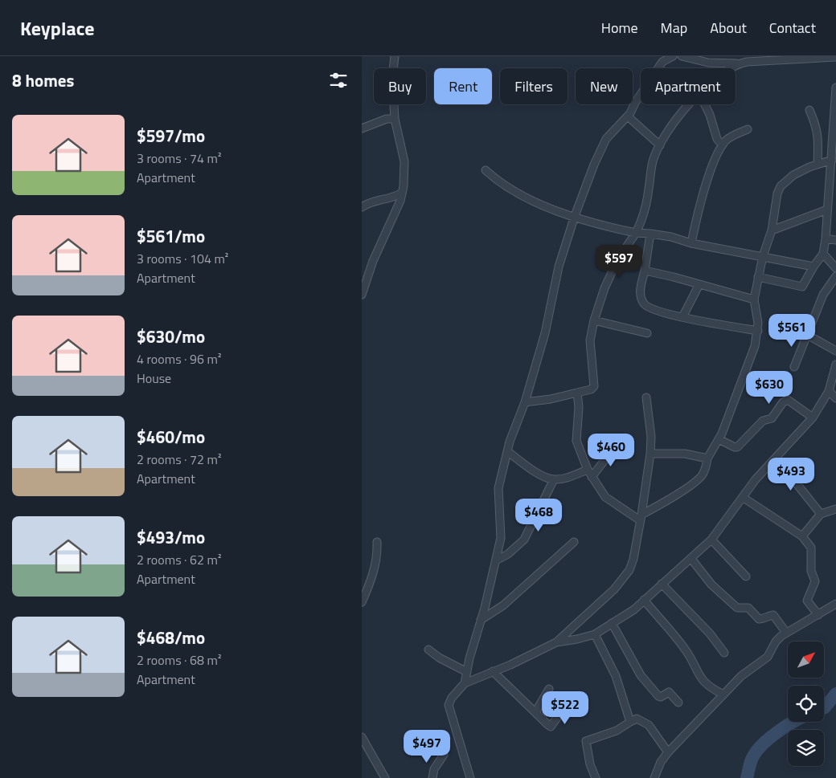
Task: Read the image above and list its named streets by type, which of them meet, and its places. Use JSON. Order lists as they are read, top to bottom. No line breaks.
{"north":"top right","page":{"header":"Keyplace","nav":["Home","Map","About","Contact"],"heading":"8 homes","chip":["Buy","Rent","Filters","New","Apartment"],"list":[{"name":"$597/mo","note":"3 rooms · 74 m² · Apartment"},{"name":"$561/mo","note":"3 rooms · 104 m² · Apartment"},{"name":"$630/mo","note":"4 rooms · 96 m² · House"},{"name":"$460/mo","note":"2 rooms · 72 m² · Apartment"},{"name":"$493/mo","note":"2 rooms · 62 m² · Apartment"},{"name":"$468/mo","note":"2 rooms · 68 m² · Apartment"}],"price":["$597","$561","$630","$460","$493","$468","$522","$497"]}}
